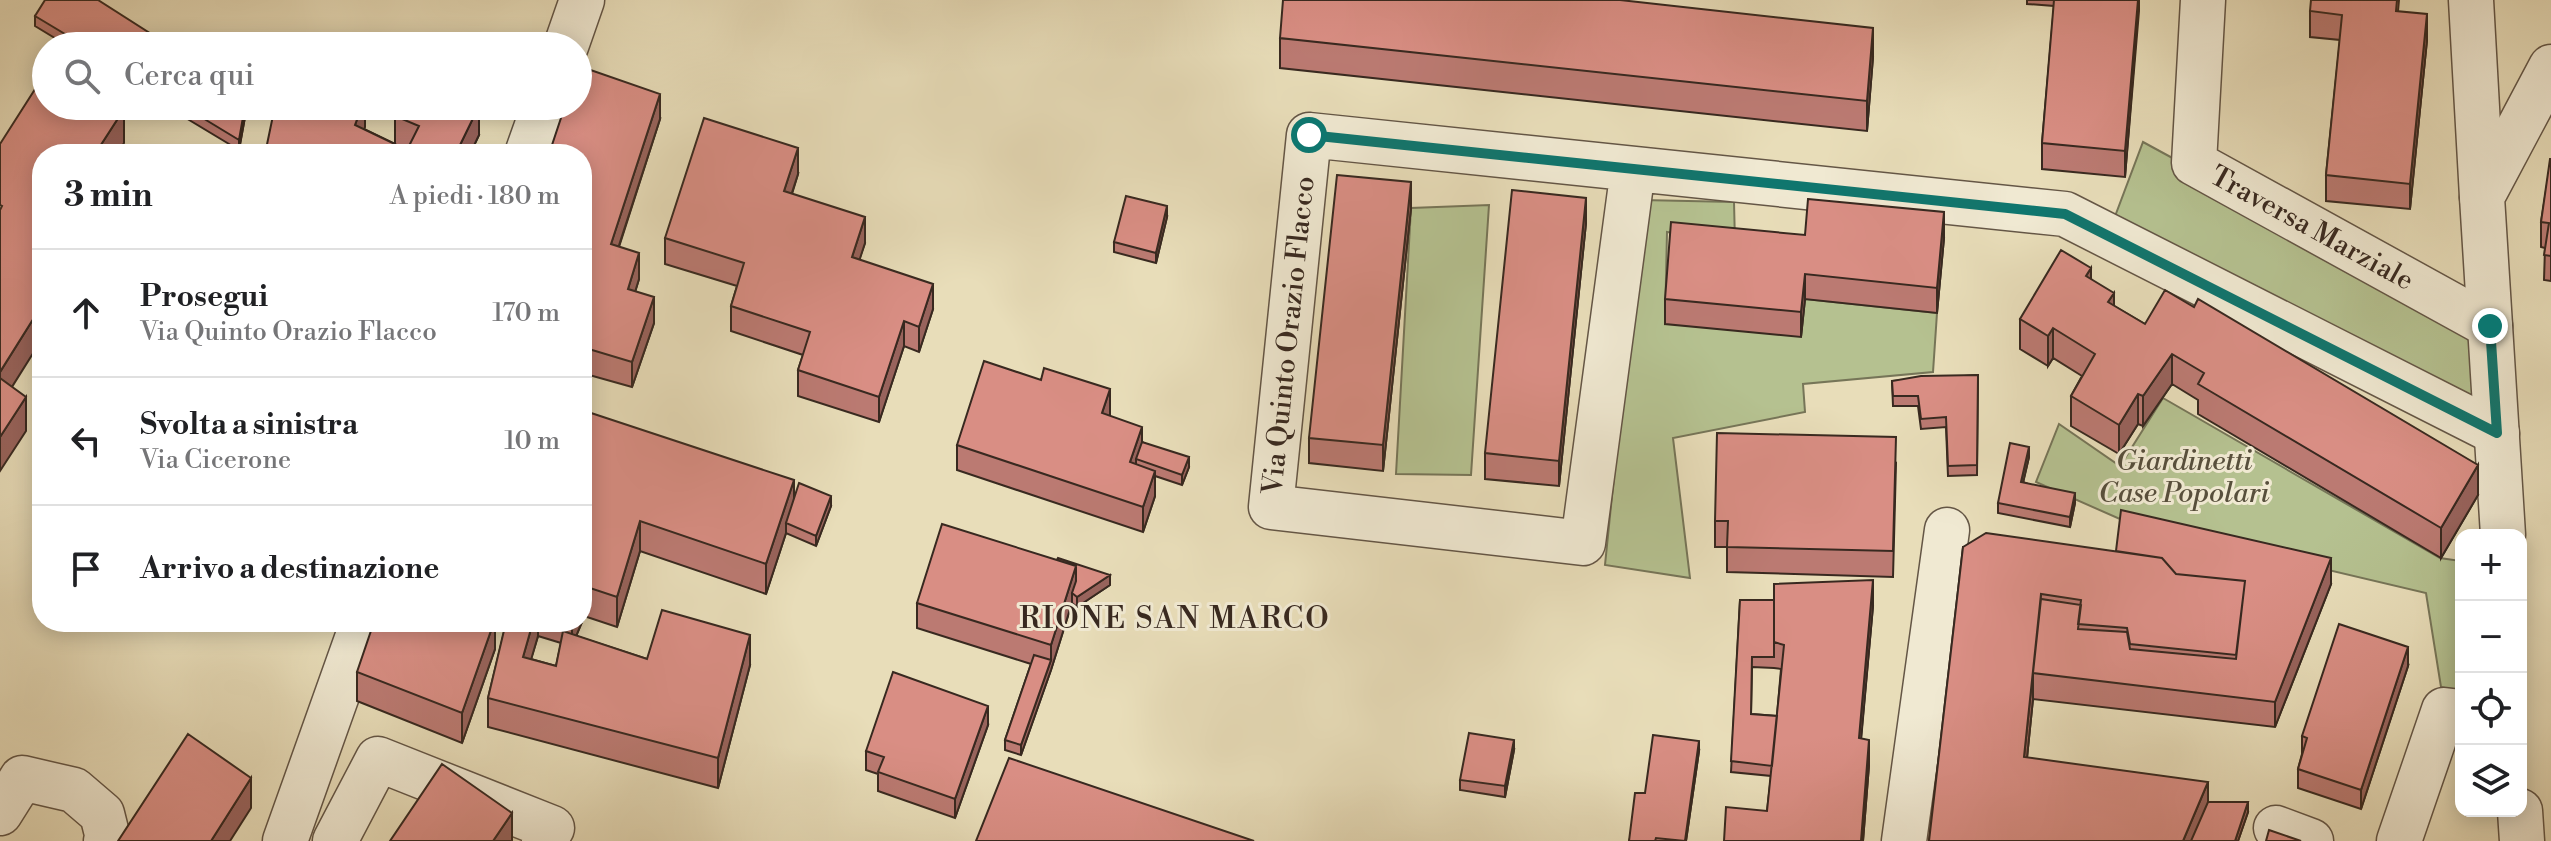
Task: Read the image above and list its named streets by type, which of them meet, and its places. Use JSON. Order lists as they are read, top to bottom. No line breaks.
{"streets":{"street":["Traversa Marziale","Via Quinto Orazio Flacco"]},"districts":["RIONE SAN MARCO"],"parks":["Giardinetti Case Popolari"],"page":{"search":"Cerca qui","heading":["3 min","A piedi · 180 m"],"list":[["Prosegui","Via Quinto Orazio Flacco","170 m"],["Svolta a sinistra","Via Cicerone","10 m"],"Arrivo a destinazione"],"map_buttons":["+","−"]}}
